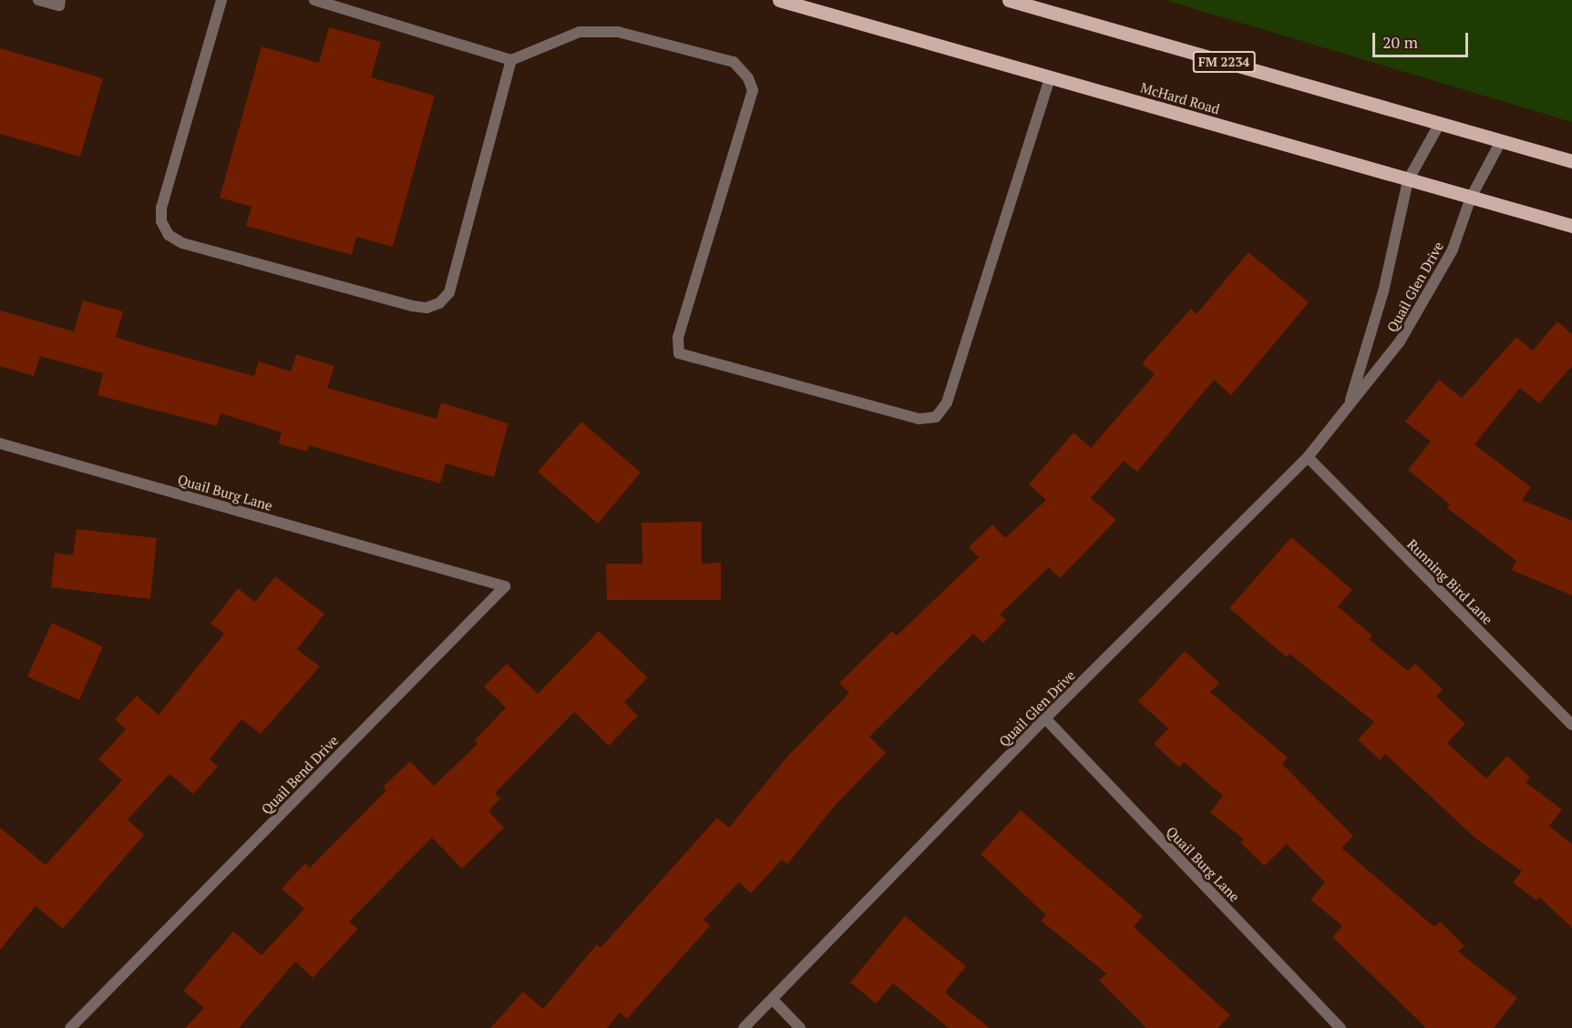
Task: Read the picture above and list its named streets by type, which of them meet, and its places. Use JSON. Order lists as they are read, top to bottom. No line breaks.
{"streets":{"main road":["FM 2234","McHard Road"],"street":["Quail Glen Drive","Quail Burg Lane","Running Bird Lane","Quail Bend Drive"]},"crossings":[["FM 2234","Quail Glen Drive"],["McHard Road","Quail Glen Drive"],["Quail Glen Drive","Quail Burg Lane"],["Quail Glen Drive","Running Bird Lane"],["Quail Burg Lane","Quail Bend Drive"]],"scale_bar":"20 m"}
